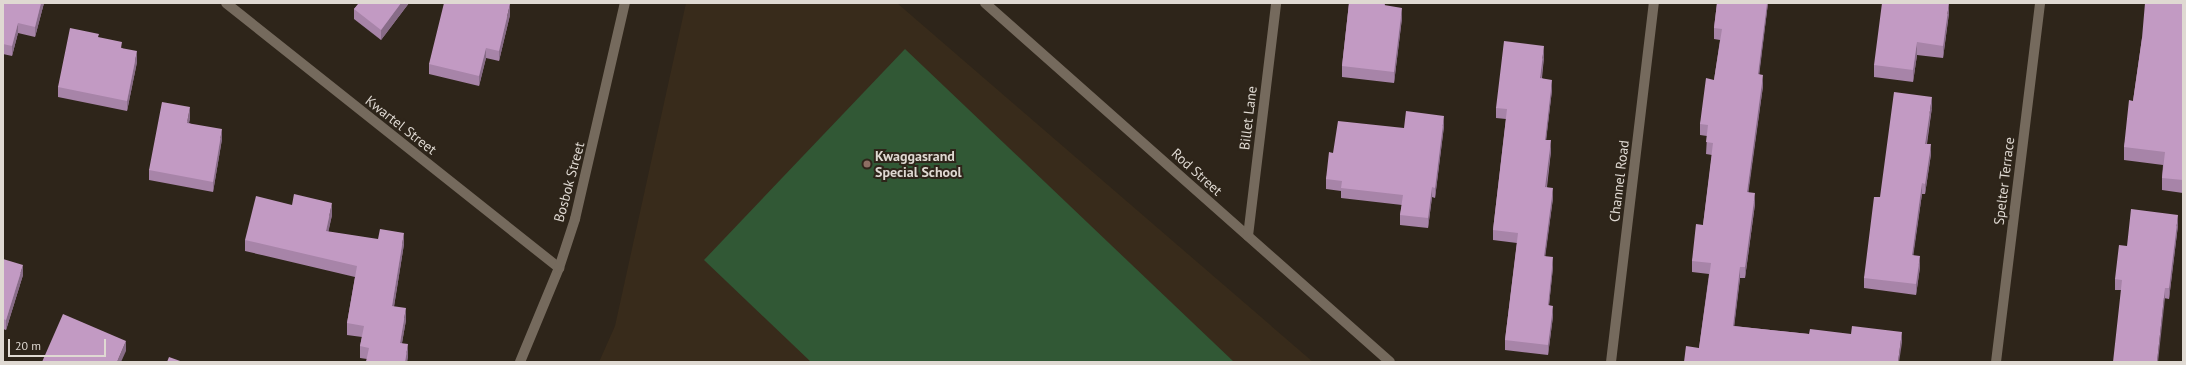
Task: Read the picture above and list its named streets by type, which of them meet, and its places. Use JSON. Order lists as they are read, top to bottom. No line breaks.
{"streets":{"street":["Billet Lane","Kwartel Street","Rod Street","Channel Road","Spelter Terrace","Bosbok Street"]},"crossings":[["Billet Lane","Rod Street"],["Kwartel Street","Bosbok Street"]],"places":["Kwaggasrand Special School"],"scale_bar":"20 m"}
